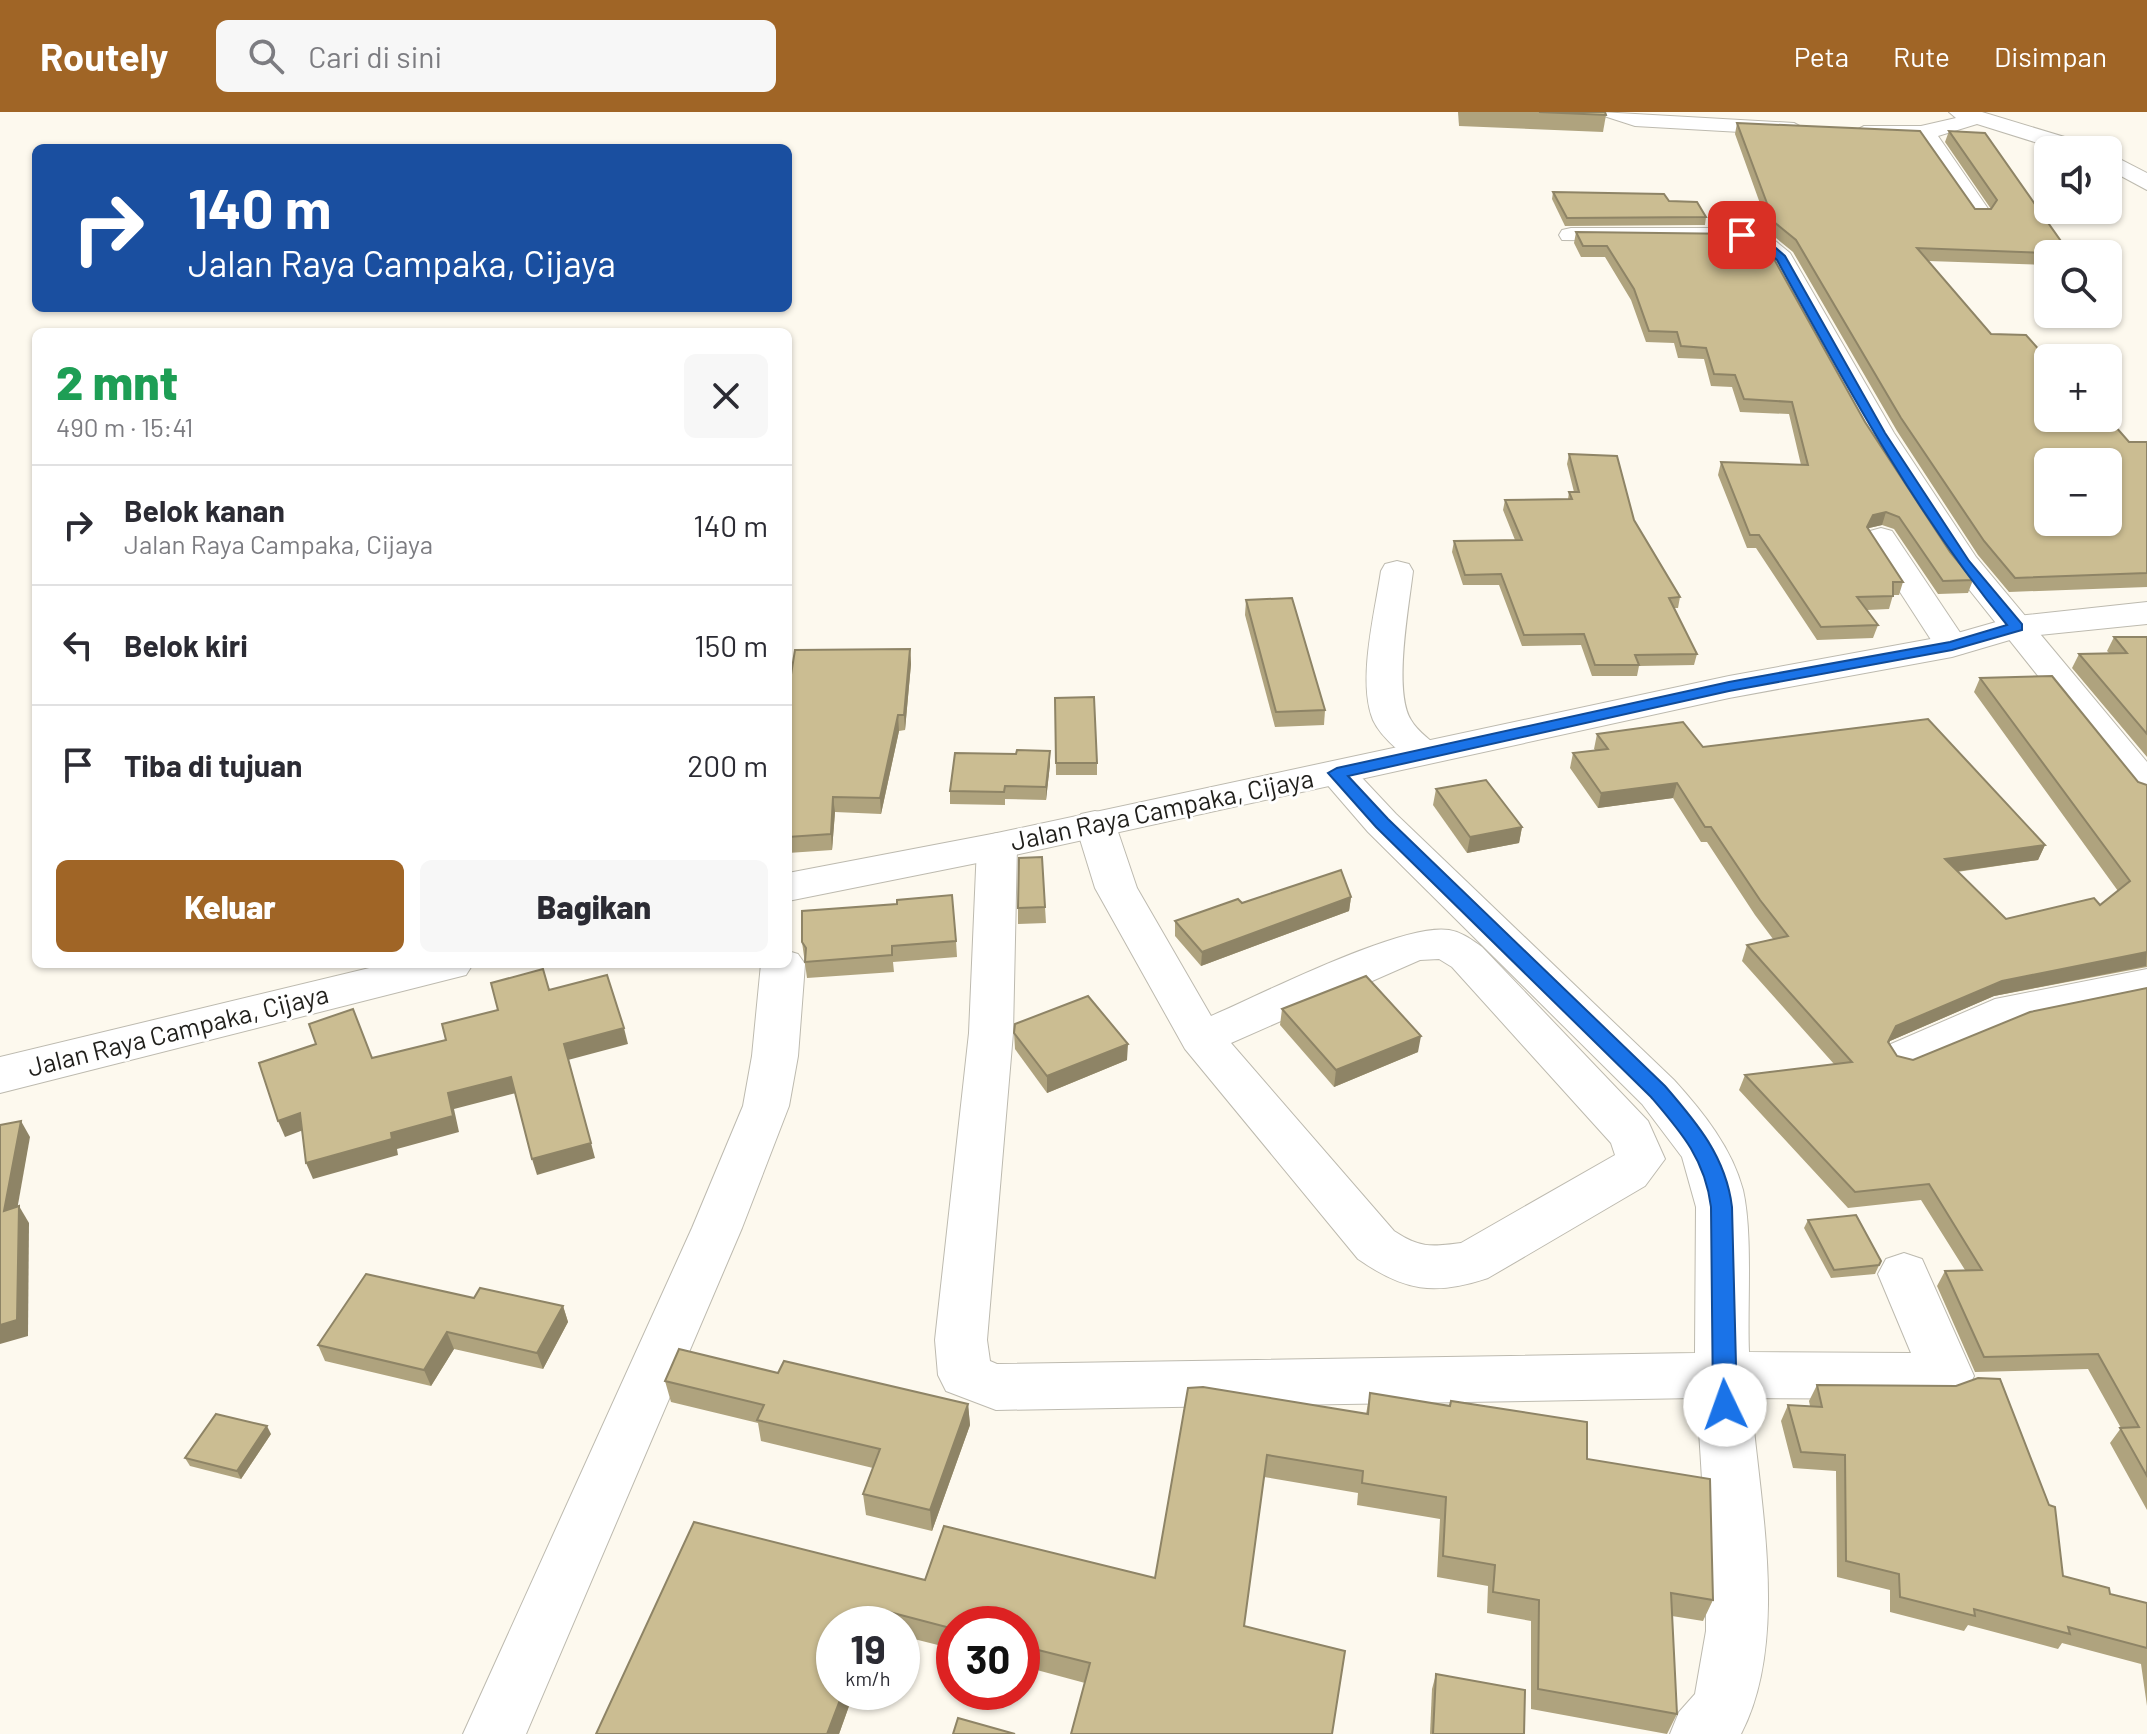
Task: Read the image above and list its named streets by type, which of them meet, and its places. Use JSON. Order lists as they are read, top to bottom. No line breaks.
{"streets":{"main road":["Jalan Raya Campaka, Cijaya"]},"page":{"header":"Routely","search":"Cari di sini","nav":["Peta","Rute","Disimpan"],"map_buttons":["+","−"],"turn":["140 m","Jalan Raya Campaka, Cijaya"],"heading":["2 mnt","490 m · 15:41"],"list":[{"name":"Belok kanan","note":"Jalan Raya Campaka, Cijaya","value":"140 m"},{"name":"Belok kiri","value":"150 m"},{"name":"Tiba di tujuan","value":"200 m"}],"buttons":["Keluar","Bagikan"],"speed":"19 km/h","limit":"30"}}
